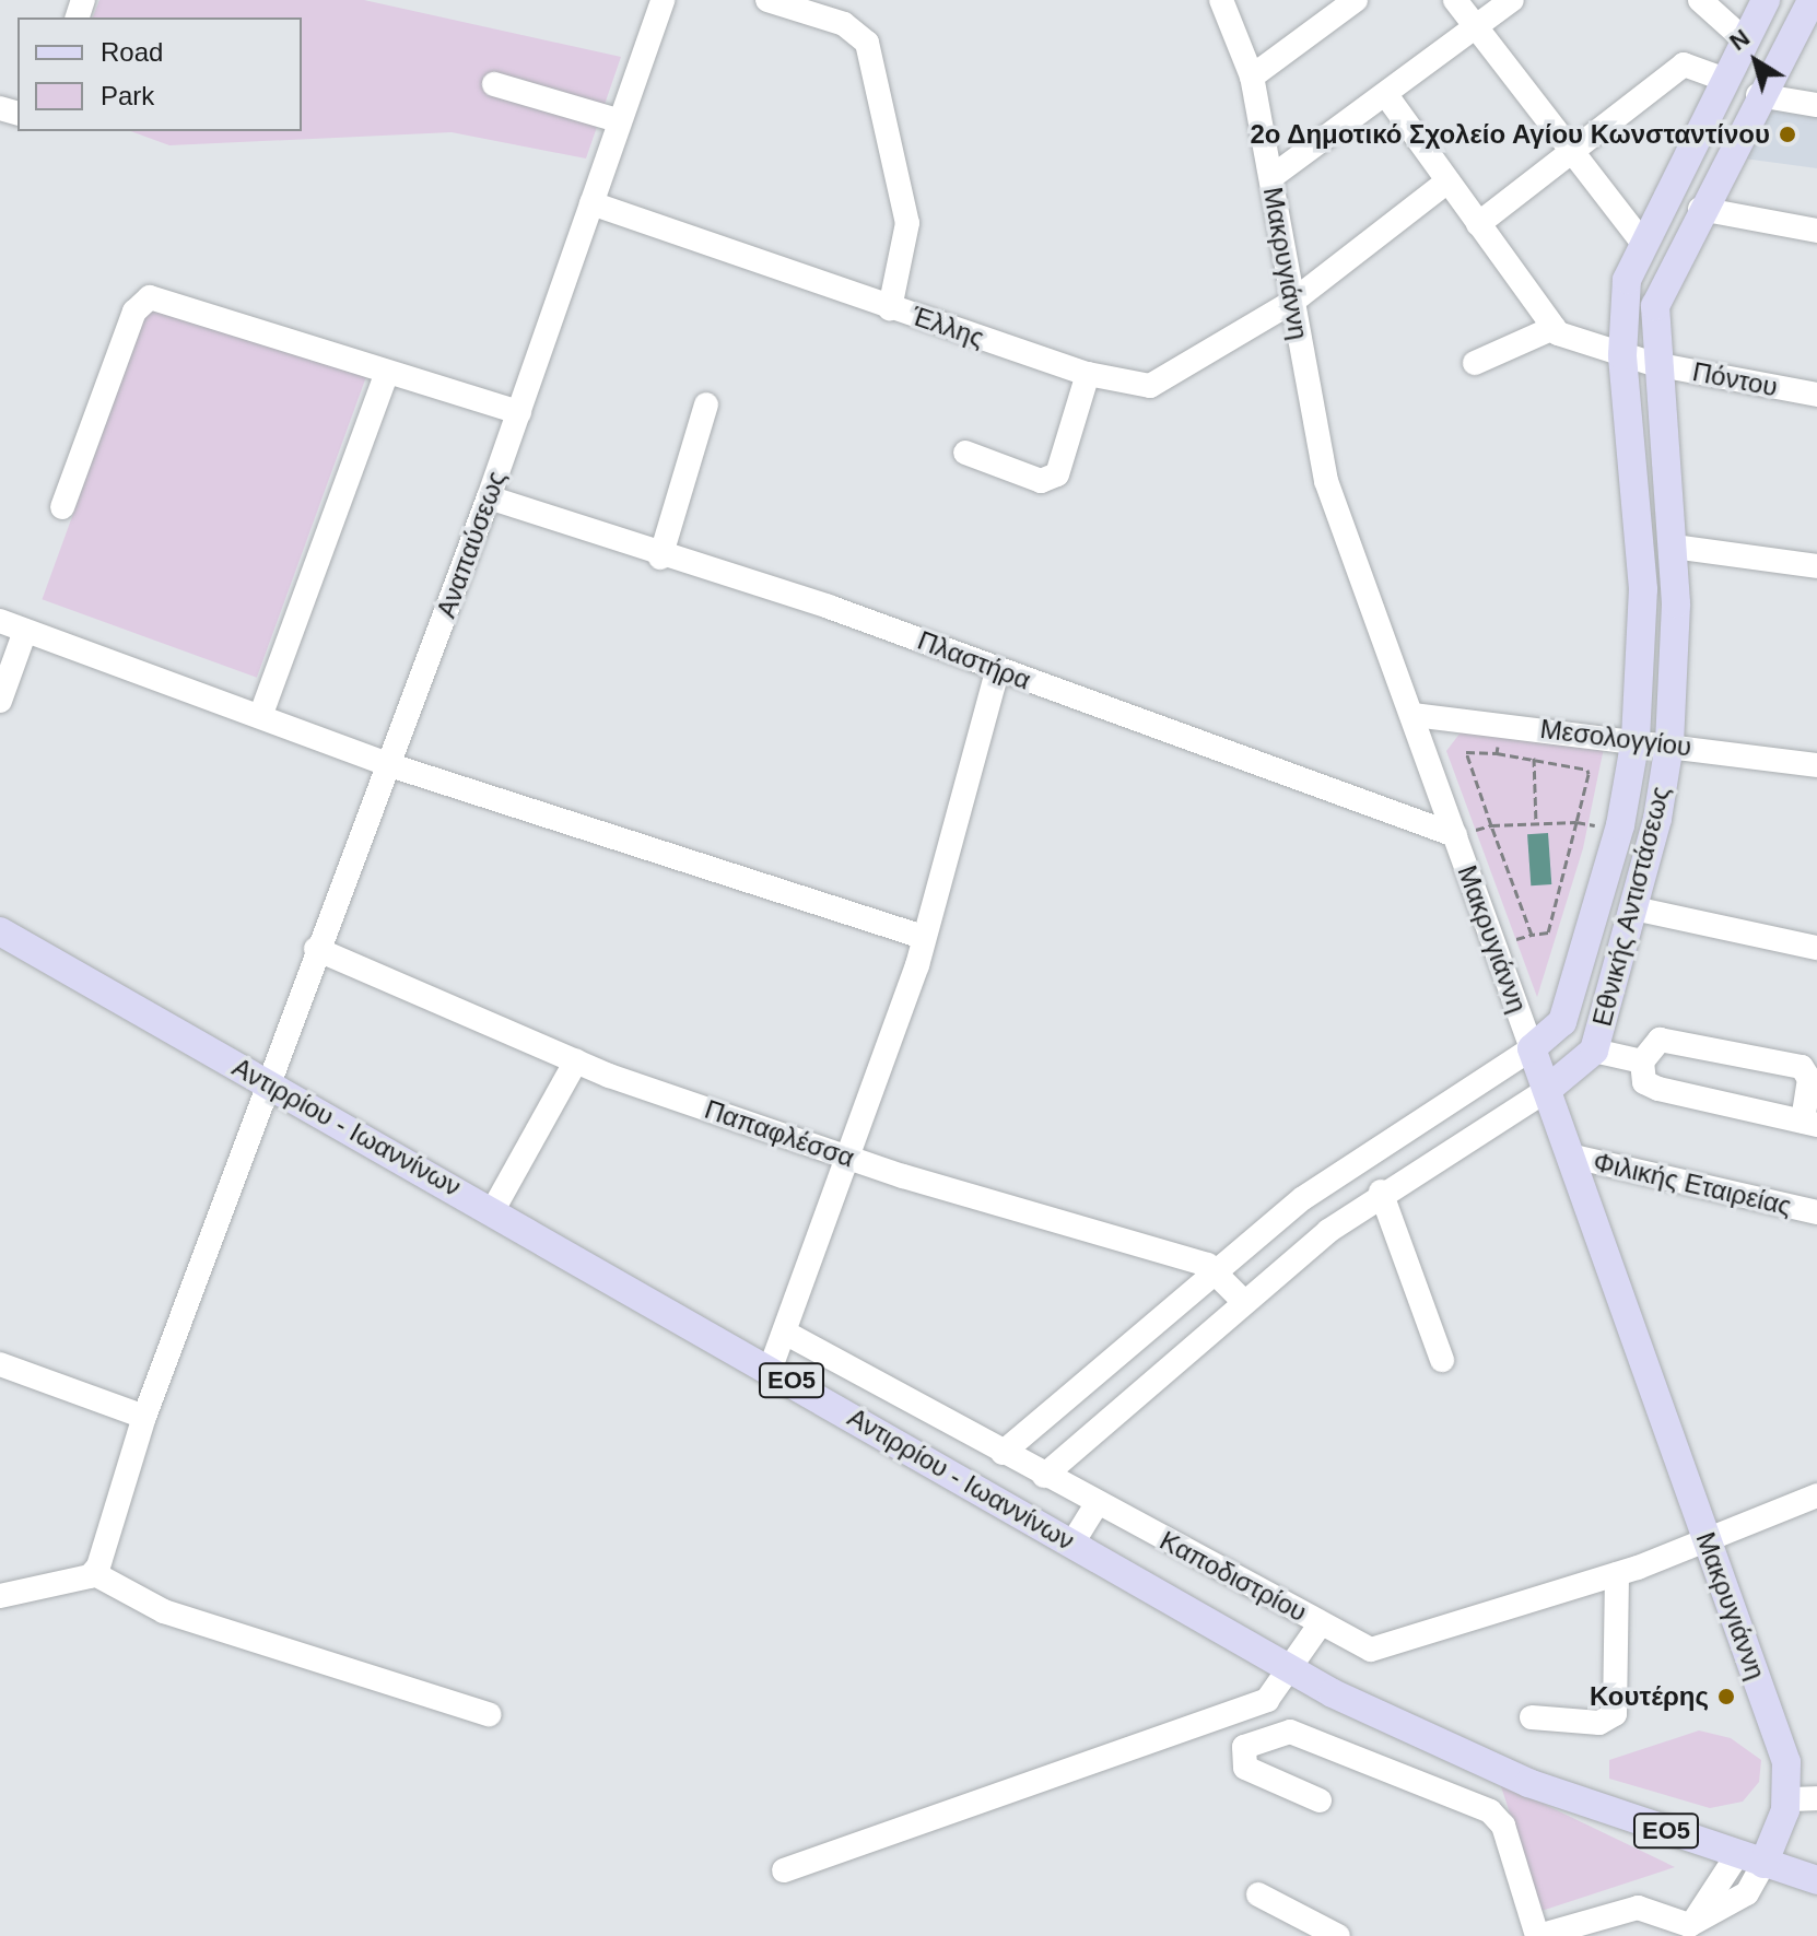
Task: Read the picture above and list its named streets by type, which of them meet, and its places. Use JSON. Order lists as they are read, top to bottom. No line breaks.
{"streets":{"main road":["Μακρυγιάννη","Εθνικής Αντιστάσεως","Αντιρρίου - Ιωαννίνων","ΕΟ5"],"street":["Έλλης","Πόντου","Αναπαύσεως","Πλαστήρα","Μεσολογγίου","Παπαφλέσσα","Φιλικής Εταιρείας","Καποδιστρίου"]},"crossings":[["Μακρυγιάννη","Έλλης"],["Μακρυγιάννη","Πλαστήρα"],["Μακρυγιάννη","Μεσολογγίου"],["Μακρυγιάννη","Εθνικής Αντιστάσεως"],["Μακρυγιάννη","Αντιρρίου - Ιωαννίνων"],["Μακρυγιάννη","Φιλικής Εταιρείας"],["Μακρυγιάννη","Καποδιστρίου"],["Έλλης","Αναπαύσεως"],["Πόντου","Εθνικής Αντιστάσεως"],["Αναπαύσεως","Πλαστήρα"],["Αναπαύσεως","Αντιρρίου - Ιωαννίνων"],["Αναπαύσεως","Παπαφλέσσα"],["Μεσολογγίου","Εθνικής Αντιστάσεως"],["Εθνικής Αντιστάσεως","Παπαφλέσσα"],["Εθνικής Αντιστάσεως","Καποδιστρίου"]],"places":["2ο Δημοτικό Σχολείο Αγίου Κωνσταντίνου","Κουτέρης"],"legend":["Road","Park"],"north":"top left"}
